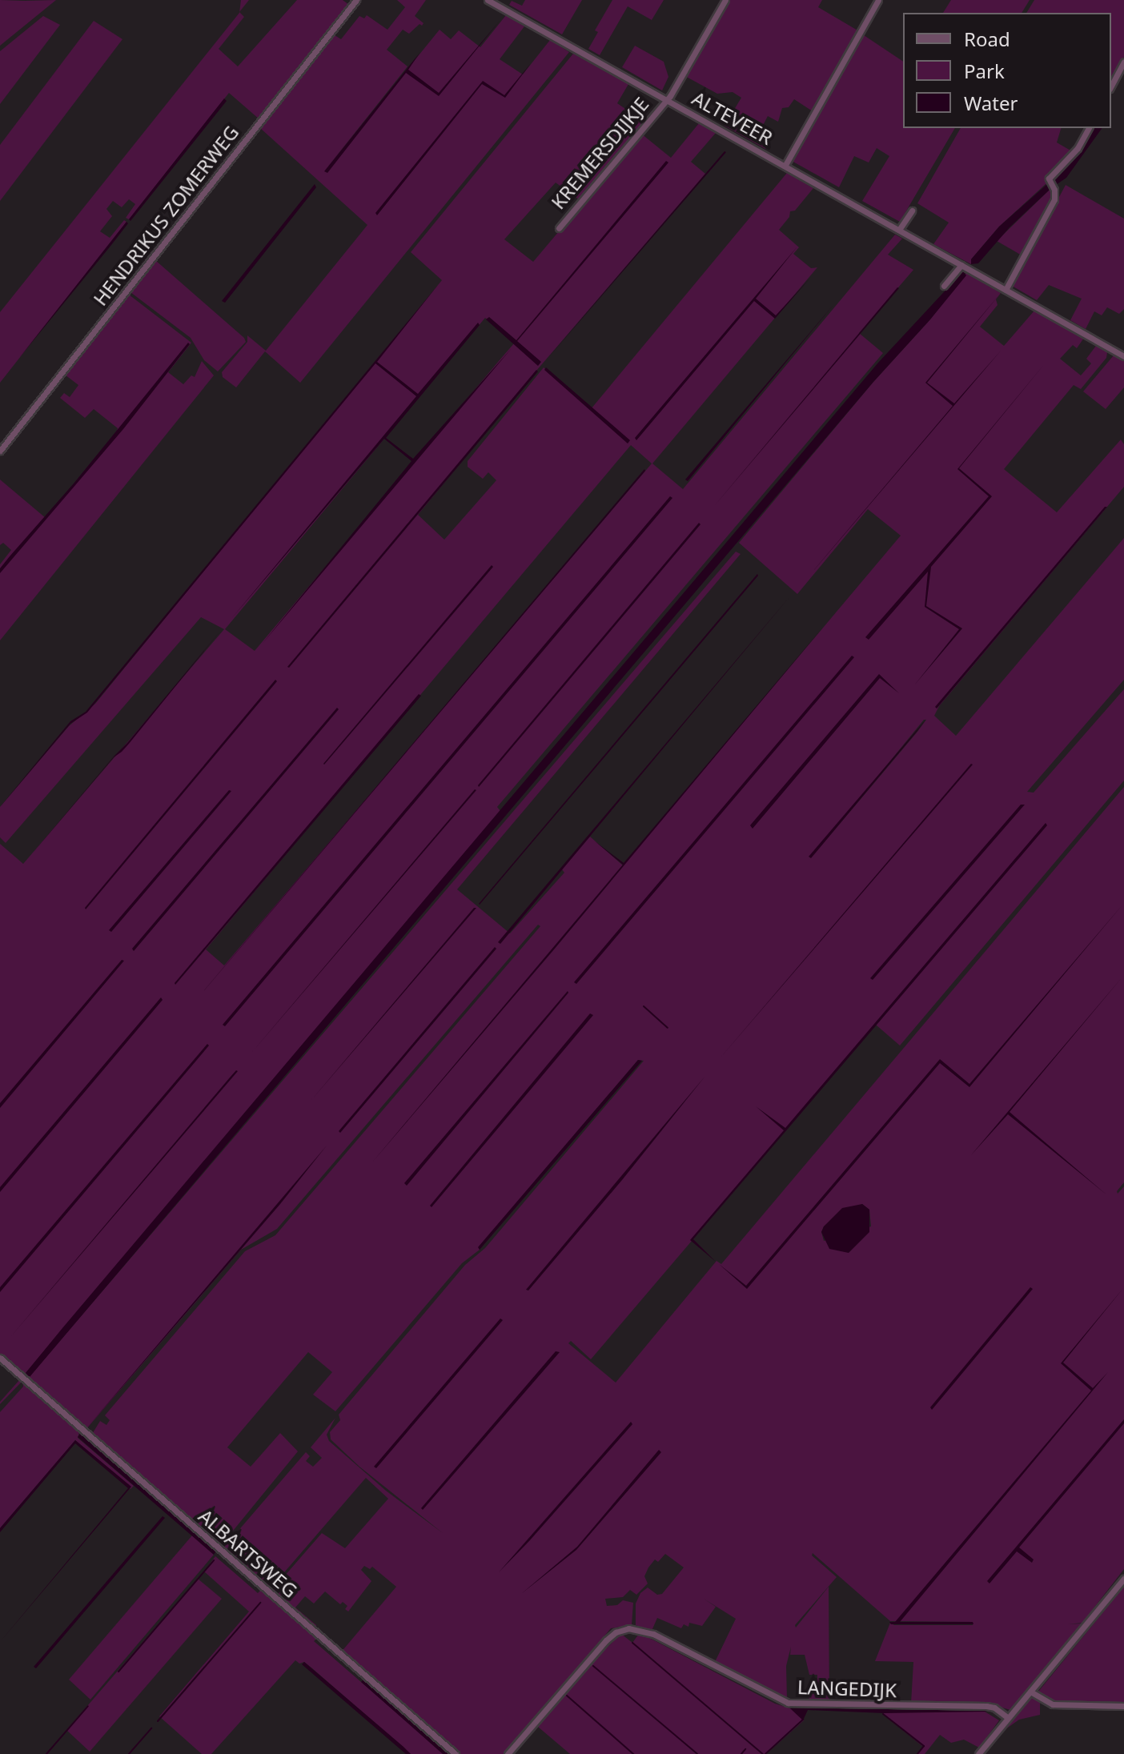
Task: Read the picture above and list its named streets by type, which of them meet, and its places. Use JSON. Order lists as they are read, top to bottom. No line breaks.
{"streets":{"street":["ALTEVEER","KREMERSDIJKJE","HENDRIKUS ZOMERWEG","ALBARTSWEG","LANGEDIJK"]},"crossings":[["ALTEVEER","KREMERSDIJKJE"]],"legend":["Road","Park","Water"]}
